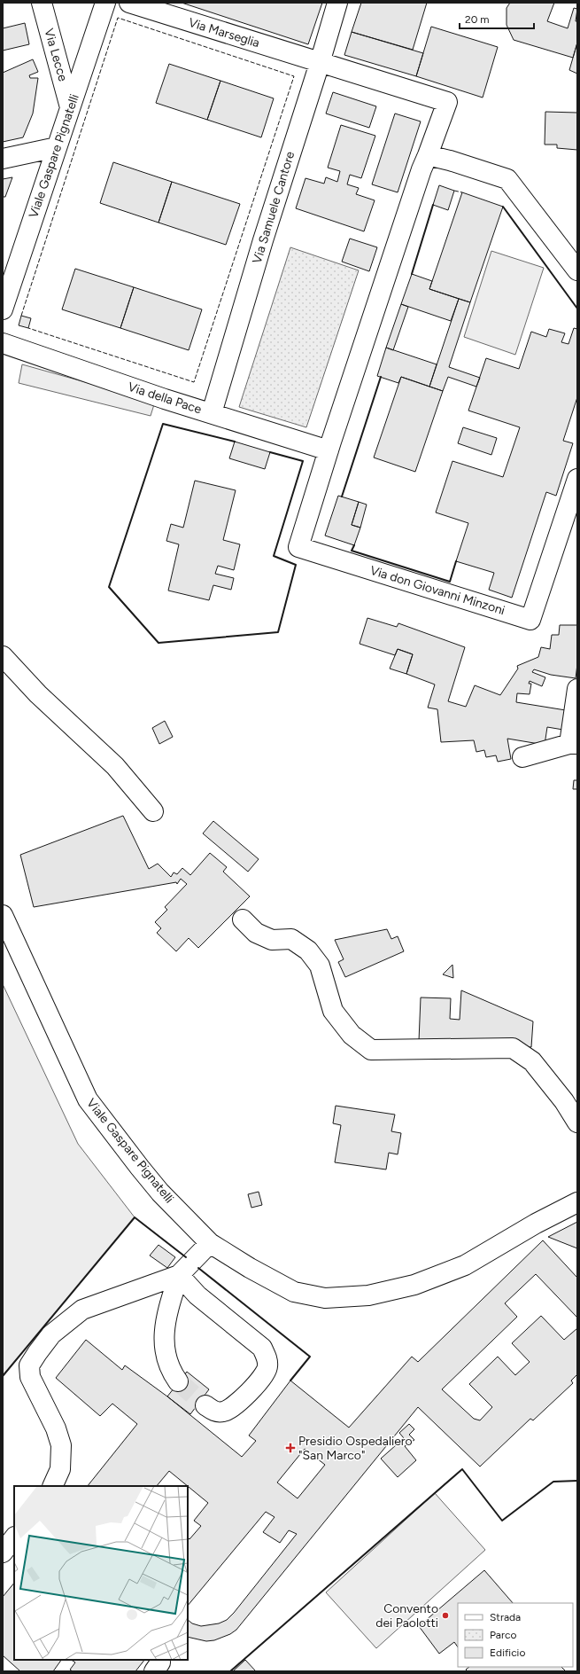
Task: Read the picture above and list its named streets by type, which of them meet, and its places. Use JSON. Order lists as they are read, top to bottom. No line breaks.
{"streets":{"street":["Via Marseglia","Via Lecce","Viale Gaspare Pignatelli","Via Samuele Cantore","Via della Pace","Via don Giovanni Minzoni"]},"crossings":[["Via Marseglia","Via Samuele Cantore"],["Via Lecce","Viale Gaspare Pignatelli"],["Via Samuele Cantore","Via della Pace"],["Via della Pace","Via don Giovanni Minzoni"]],"places":{"health":["Presidio Ospedaliero \"San Marco\""],"other":["Convento dei Paolotti"]},"legend":["Strada","Parco","Edificio"],"scale_bar":"20 m"}
